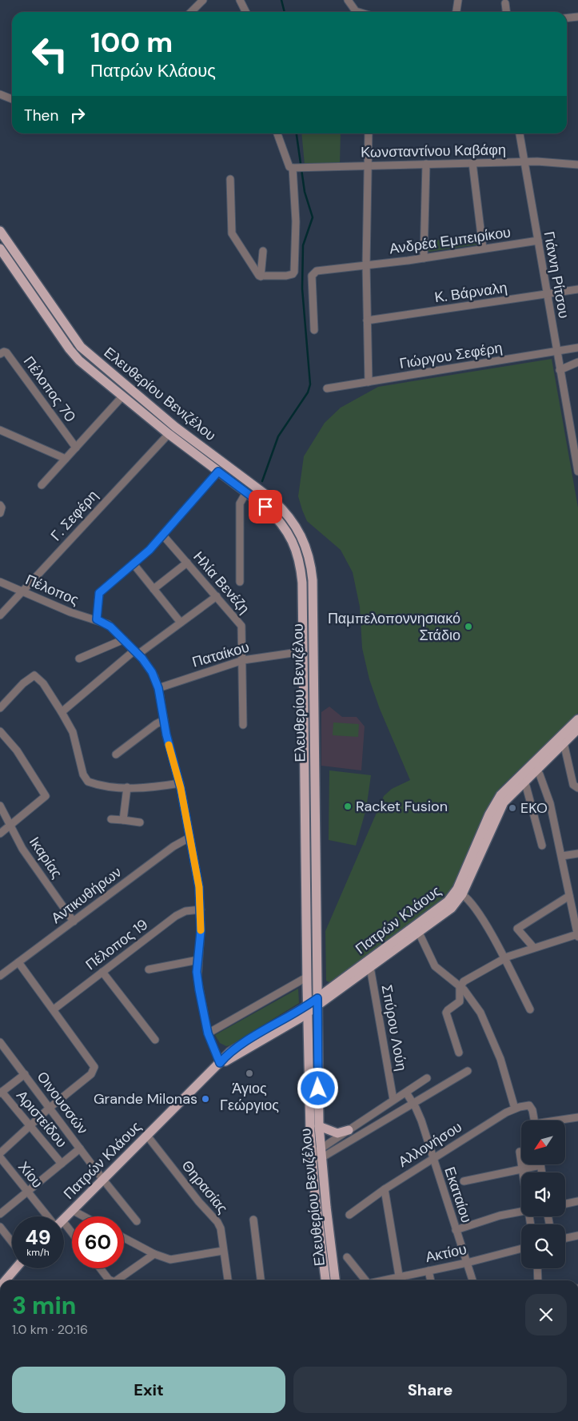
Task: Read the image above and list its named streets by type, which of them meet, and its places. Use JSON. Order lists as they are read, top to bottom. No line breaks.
{"streets":{"main road":["Ελευθερίου Βενιζέλου","Πατρών Κλάους"],"street":["Κωνσταντίνου Καβάφη","Ανδρέα Εμπειρίκου","Γιάννη Ρίτσου","Κ. Βάρναλη","Γιώργου Σεφέρη","Πέλοπος 70","Γ. Σεφέρη","Ηλία Βενέζη","Πέλοπος","Παταίκου","Ικαρίας","Αντικυθήρων","Πέλοπος 19","Σπύρου Λούη","Οινουσσών","Αριστείδου","Αλλονήσου","Χίου","Θηρασίας","Εκαταίου","Ακτίου"]},"crossings":[["Κωνσταντίνου Καβάφη","Γιάννη Ρίτσου"],["Ανδρέα Εμπειρίκου","Γιάννη Ρίτσου"],["Γιάννη Ρίτσου","Κ. Βάρναλη"],["Γιάννη Ρίτσου","Γιώργου Σεφέρη"],["Ελευθερίου Βενιζέλου","Γ. Σεφέρη"],["Ελευθερίου Βενιζέλου","Πατρών Κλάους"],["Γ. Σεφέρη","Πέλοπος"],["Ηλία Βενέζη","Παταίκου"],["Πέλοπος","Παταίκου"],["Πέλοπος","Αντικυθήρων"],["Πέλοπος","Πατρών Κλάους"],["Πέλοπος","Πέλοπος 19"],["Ικαρίας","Αντικυθήρων"],["Πατρών Κλάους","Σπύρου Λούη"],["Πατρών Κλάους","Οινουσσών"],["Πατρών Κλάους","Θηρασίας"],["Αλλονήσου","Εκαταίου"],["Εκαταίου","Ακτίου"]],"places":["Παμπελοποννησιακό Στάδιο","Racket Fusion","EKO","Άγιος Γεώργιος","Grande Milonas"],"north":"bottom left","page":{"turn":["100 m","Πατρών Κλάους"],"then":"Then","speed":"49 km/h","limit":"60","heading":["3 min","1.0 km · 20:16"],"buttons":["Exit","Share"]}}
